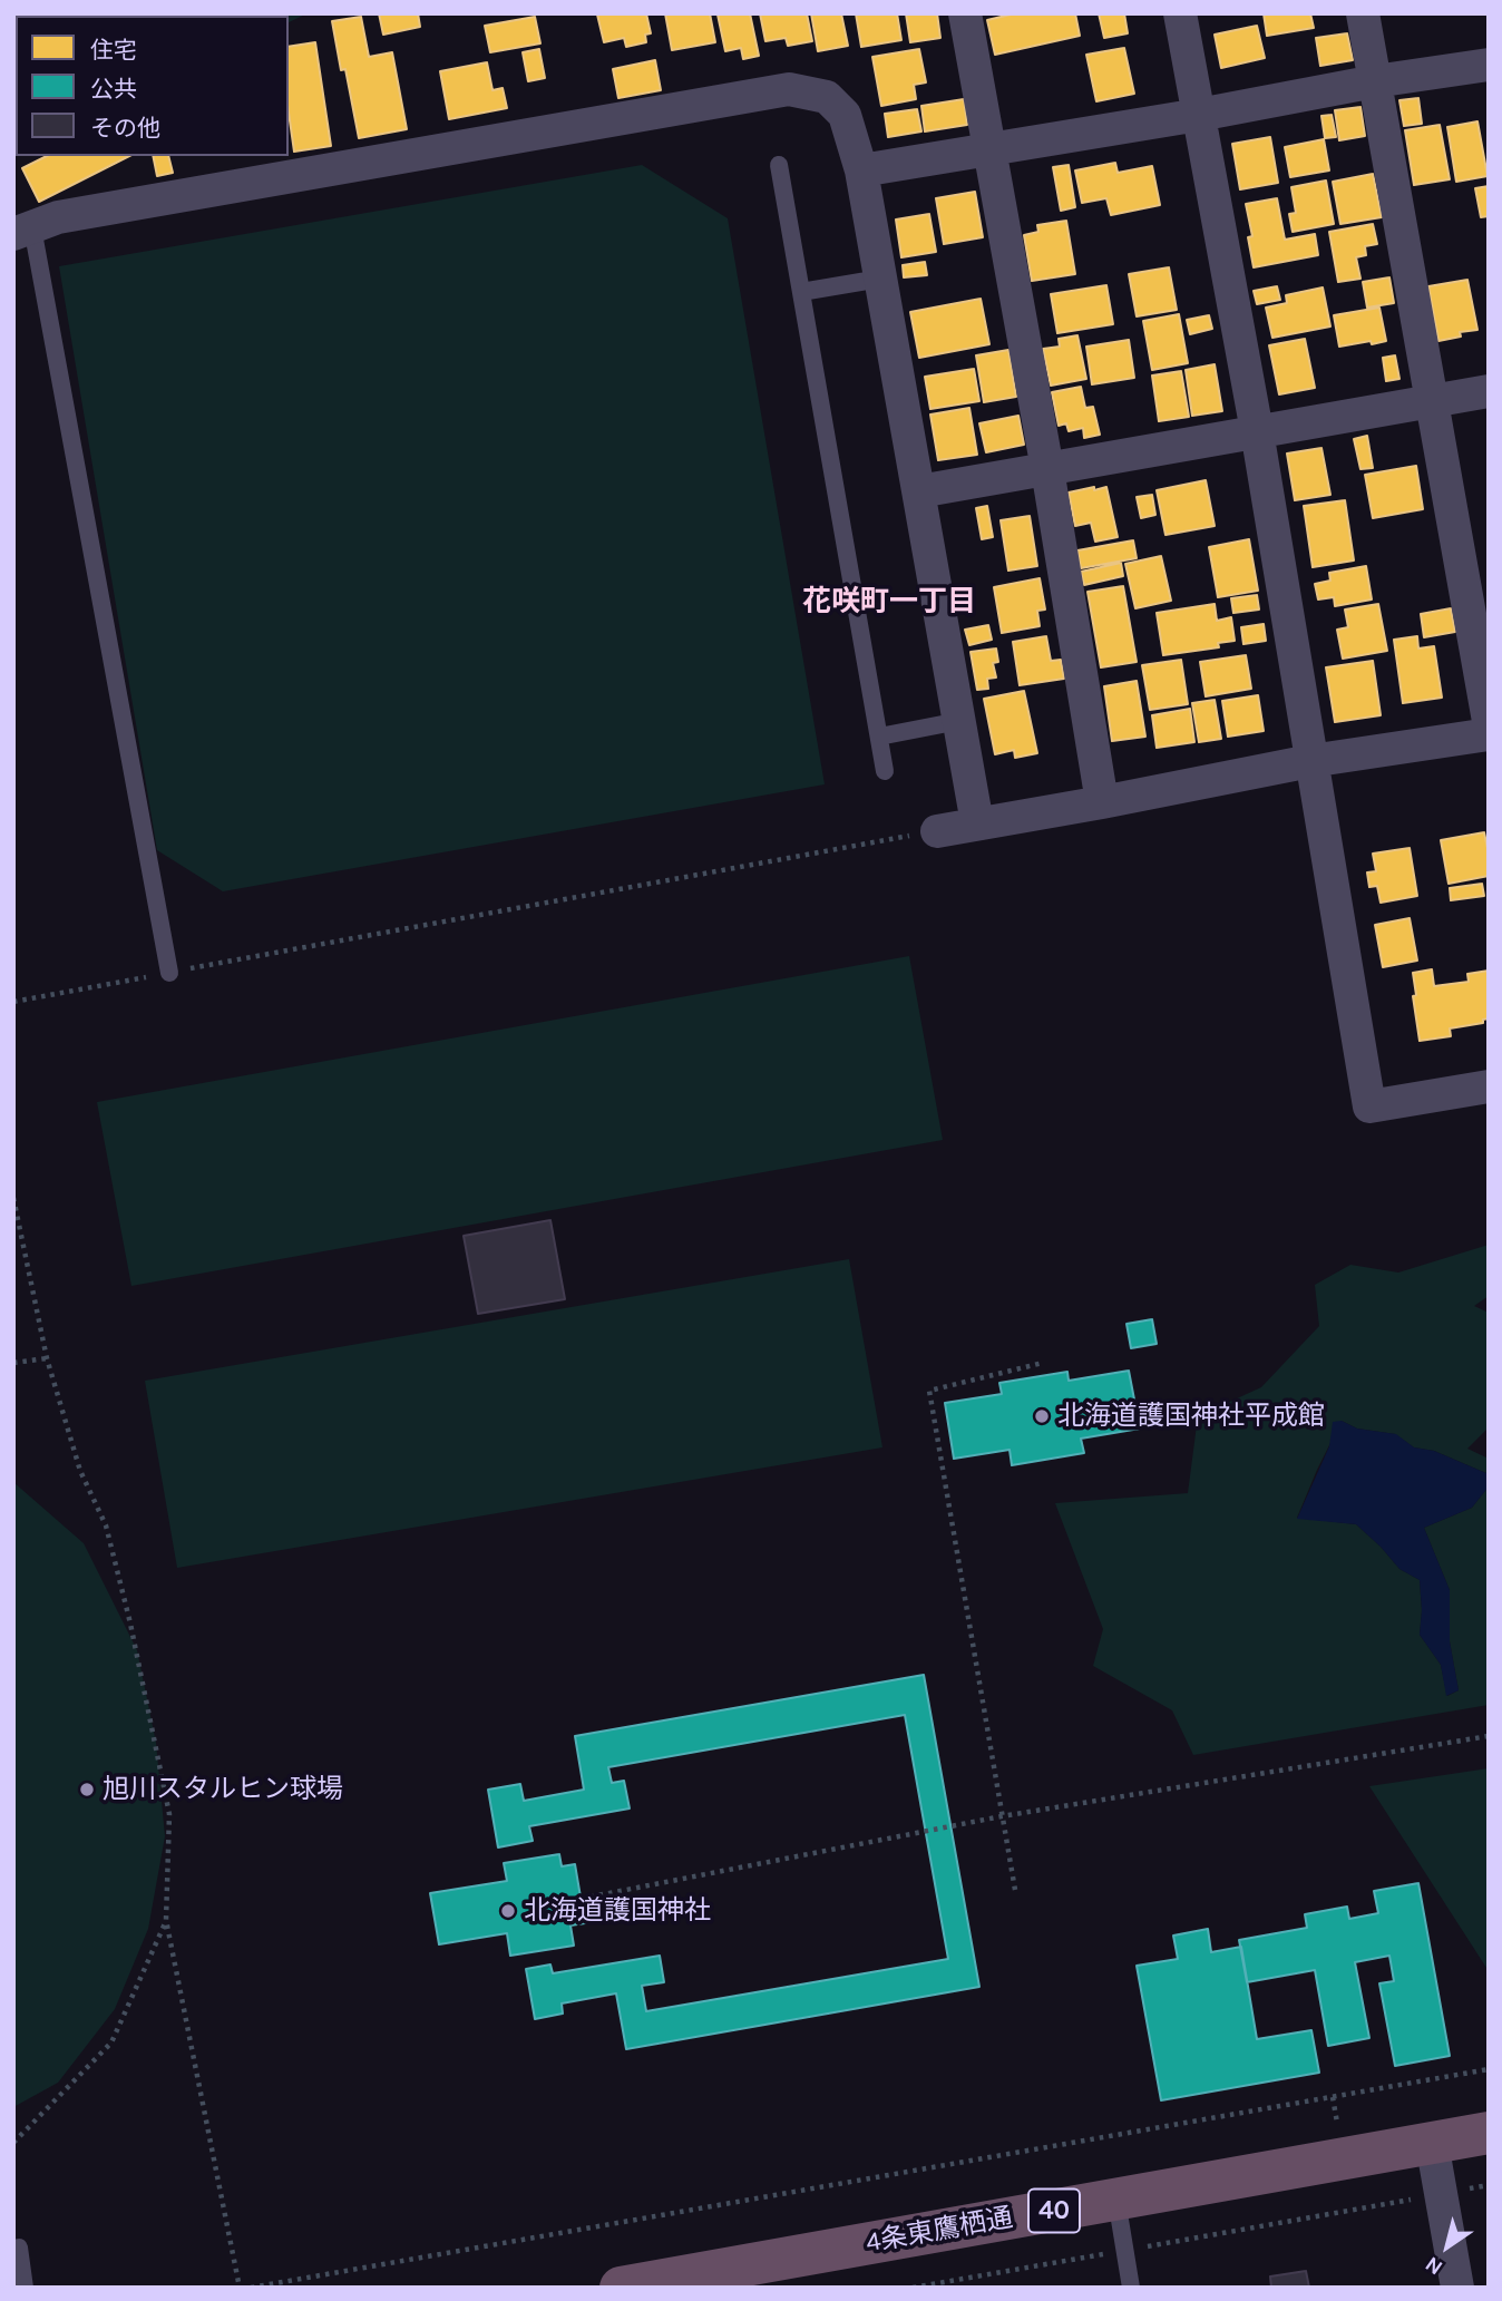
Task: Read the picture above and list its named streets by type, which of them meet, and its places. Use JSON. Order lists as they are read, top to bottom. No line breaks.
{"streets":{"highway":["40","4条東鷹栖通"]},"districts":["花咲町一丁目"],"places":["北海道護国神社平成館","旭川スタルヒン球場","北海道護国神社"],"legend":["住宅","公共","その他"],"north":"bottom left"}
